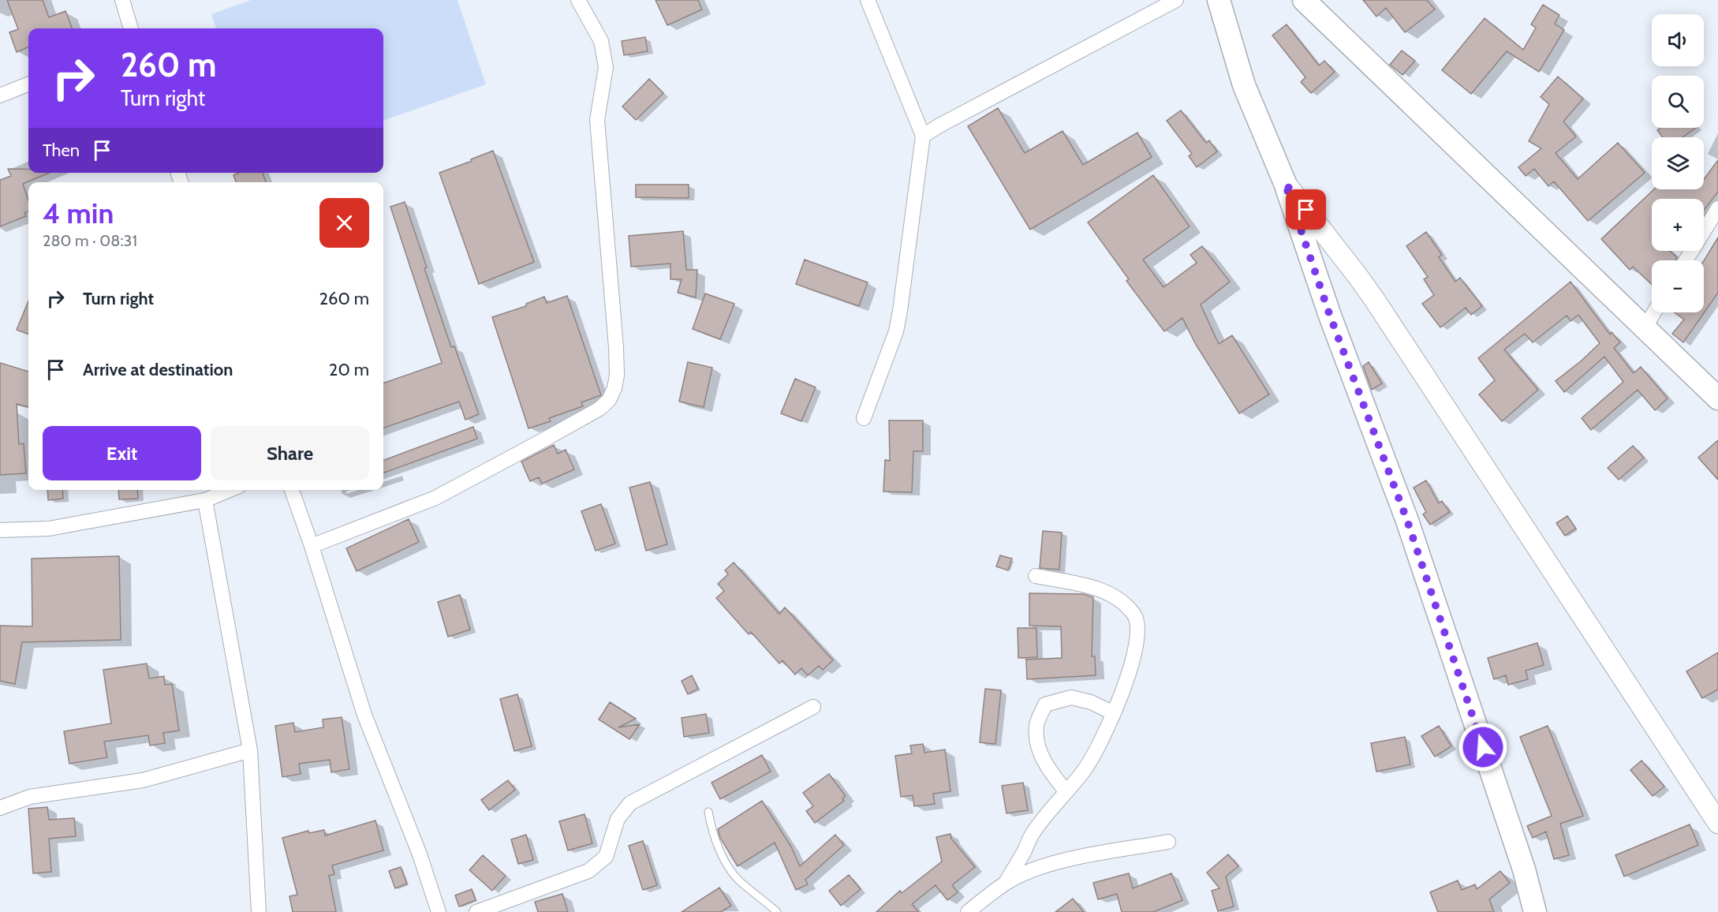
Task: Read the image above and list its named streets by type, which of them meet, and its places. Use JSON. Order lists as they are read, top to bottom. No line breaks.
{"page":{"map_buttons":["+","−"],"turn":["260 m","Turn right"],"then":"Then","heading":["4 min","280 m · 08:31"],"list":[{"name":"Turn right","value":"260 m"},{"name":"Arrive at destination","value":"20 m"}],"buttons":["Exit","Share"]}}
